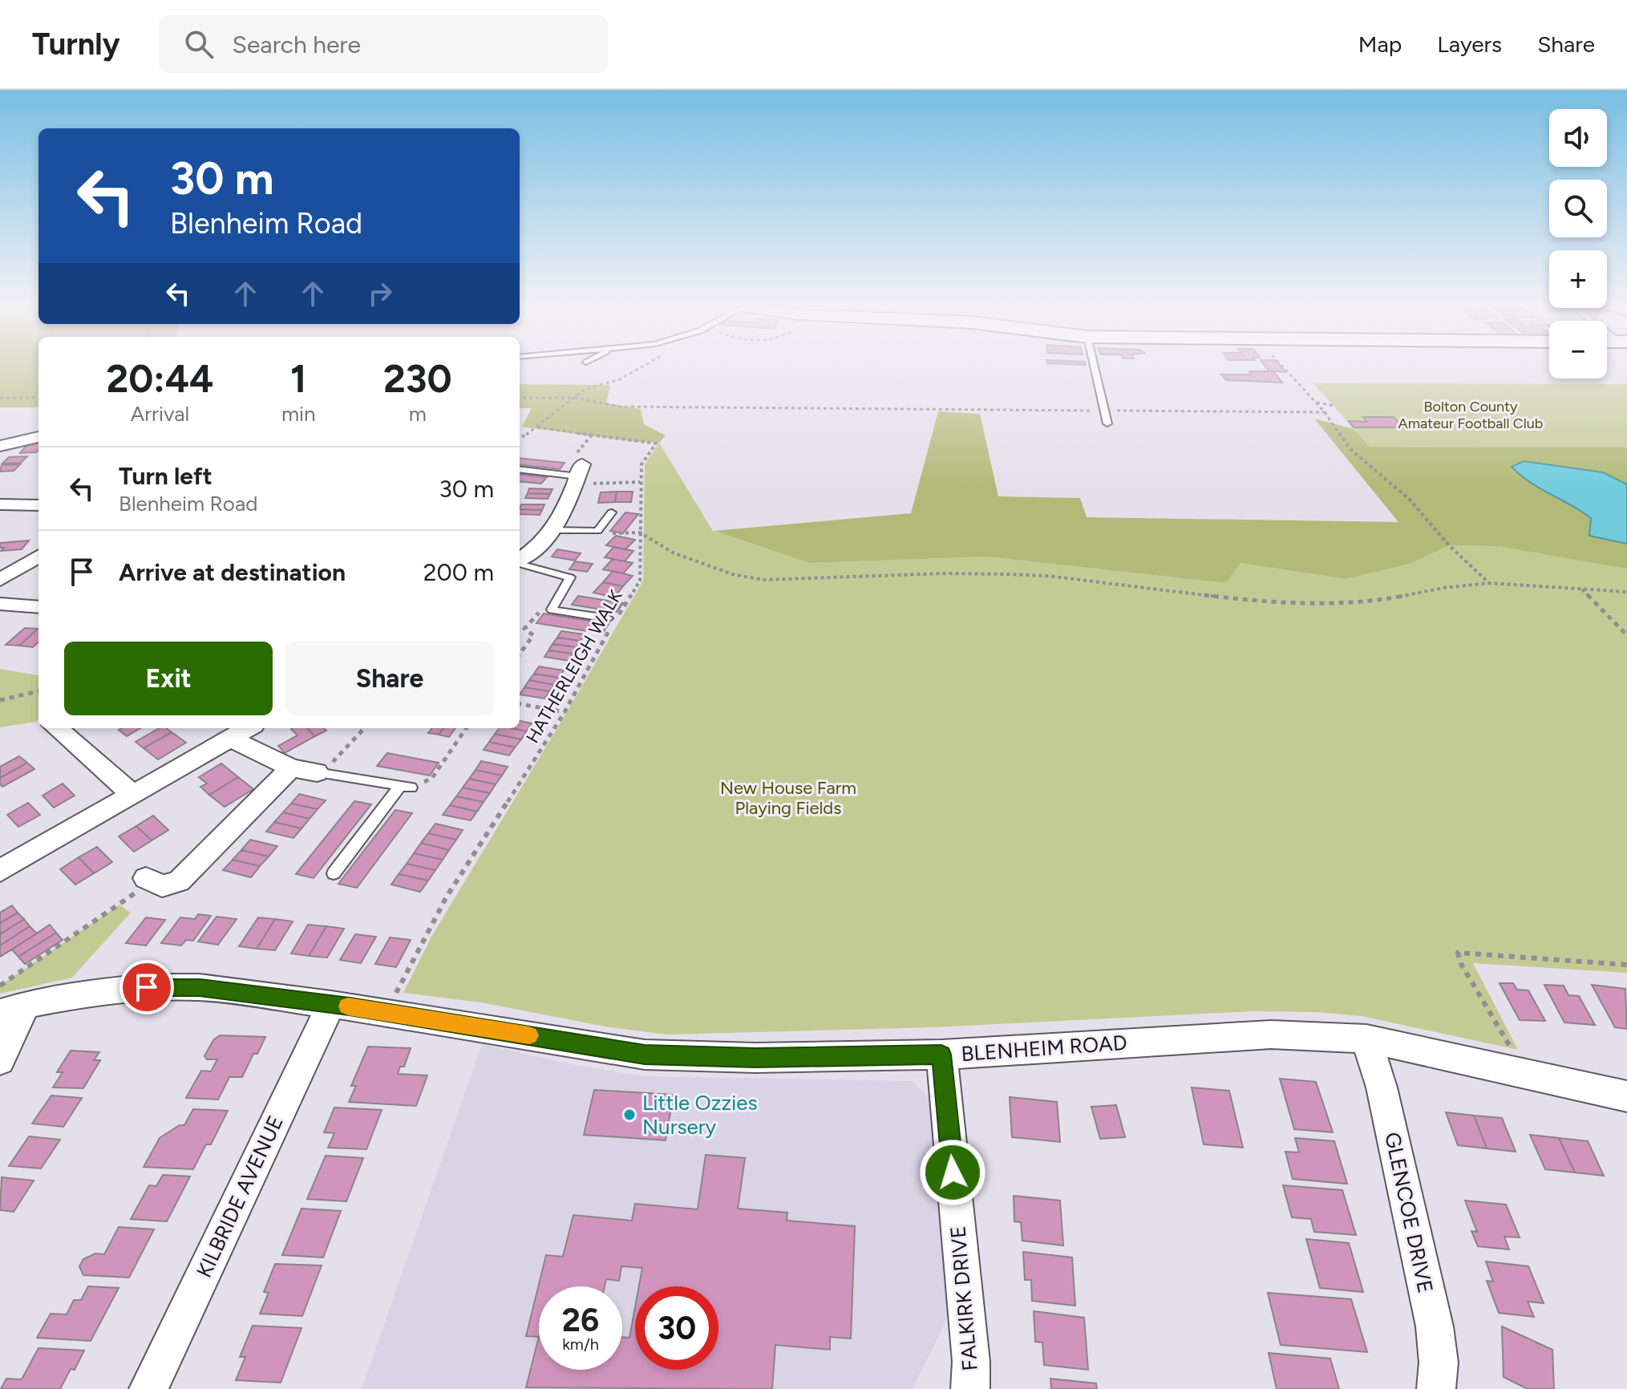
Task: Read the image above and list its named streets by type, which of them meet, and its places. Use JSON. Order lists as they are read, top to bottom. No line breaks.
{"streets":{"street":["BLENHEIM ROAD","KILBRIDE AVENUE","GLENCOE DRIVE","FALKIRK DRIVE"],"path":["HATHERLEIGH WALK"]},"crossings":[["HATHERLEIGH WALK","BLENHEIM ROAD"],["BLENHEIM ROAD","KILBRIDE AVENUE"],["BLENHEIM ROAD","GLENCOE DRIVE"],["BLENHEIM ROAD","FALKIRK DRIVE"]],"parks":["Bolton County Amateur Football Club","New House Farm Playing Fields"],"places":["Little Ozzies Nursery"],"page":{"header":"Turnly","search":"Search here","nav":["Map","Layers","Share"],"map_buttons":["+","−"],"turn":["30 m","Blenheim Road"],"eta":["20:44","Arrival","1","min","230","m"],"list":[{"name":"Turn left","note":"Blenheim Road","value":"30 m"},{"name":"Arrive at destination","value":"200 m"}],"buttons":["Exit","Share"],"speed":"26 km/h","limit":"30"}}
